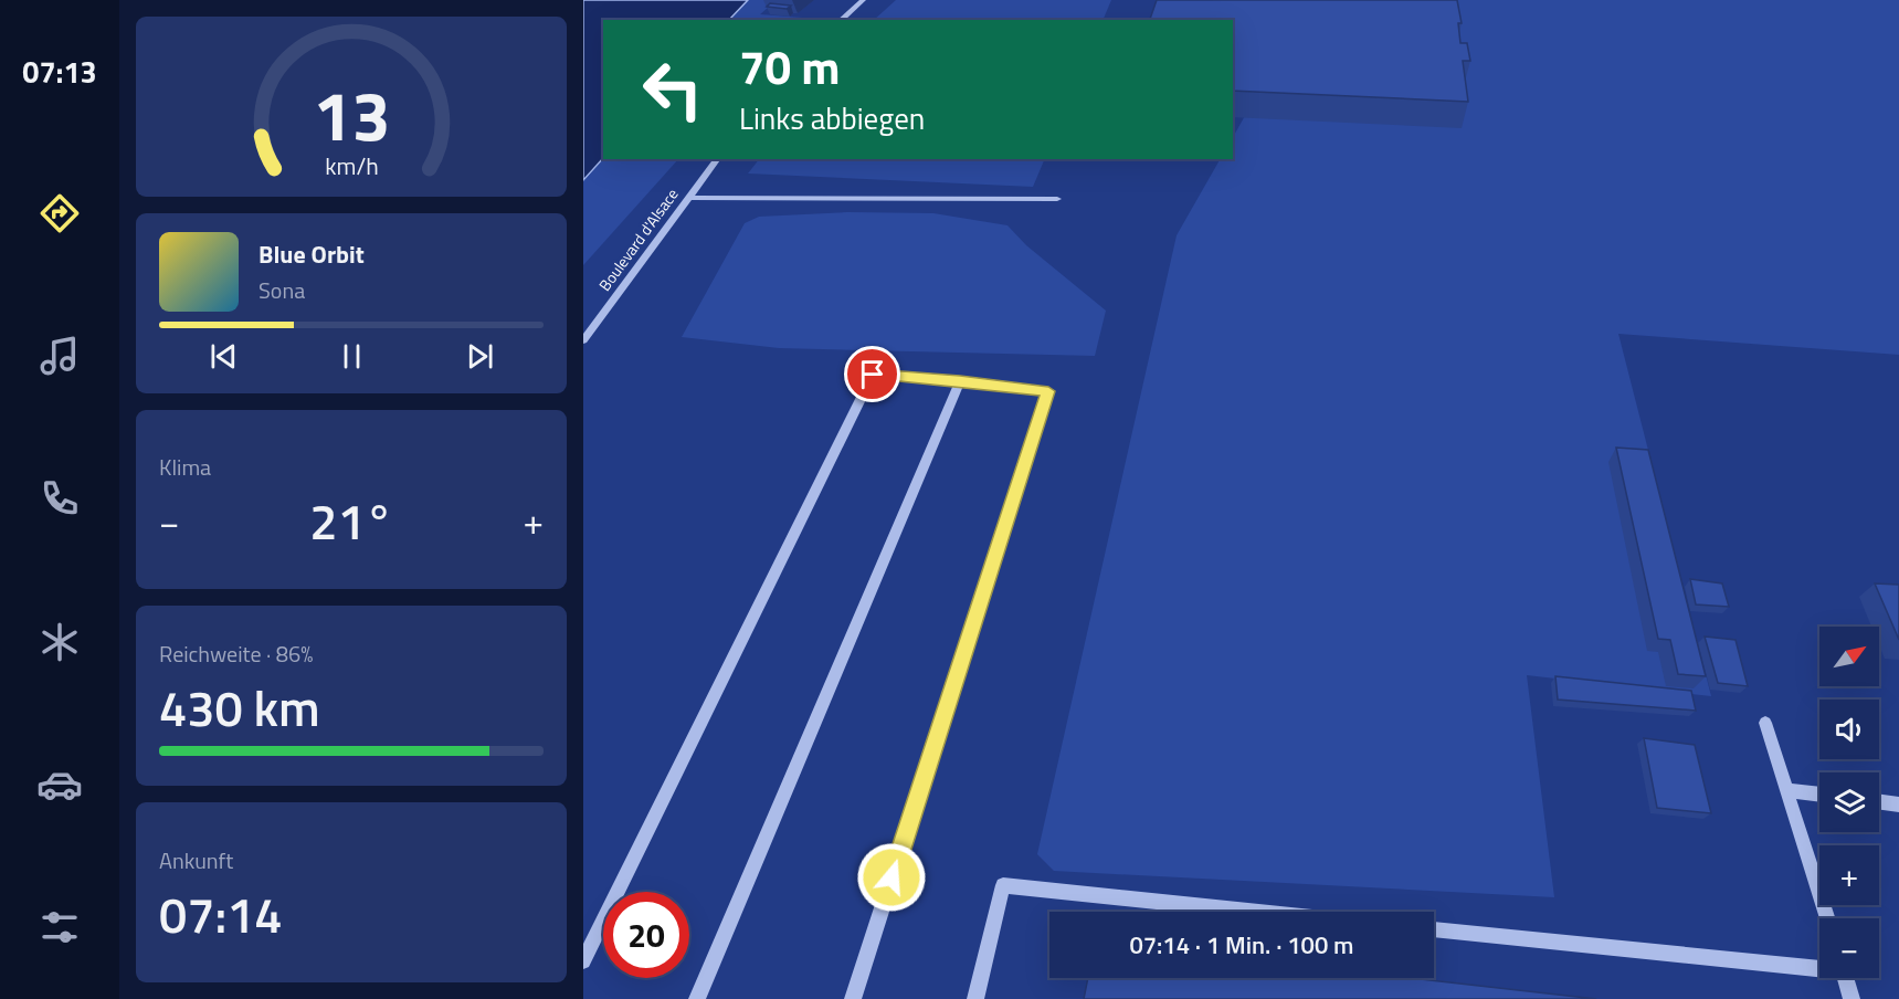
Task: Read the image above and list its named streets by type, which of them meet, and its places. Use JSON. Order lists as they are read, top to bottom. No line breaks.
{"streets":{"street":["Boulevard d'Alsace"]},"north":"top right","page":{"tabs":"07:13","turn":["70 m","Links abbiegen"],"song":["Blue Orbit","Sona"],"tile":["Klima",["Reichweite · 86%","430 km"],["Ankunft","07:14"]],"heat":["−","21°","+"],"map_buttons":["+","−"],"limit":"20","trip":"07:14 · 1 Min. · 100 m","gauge":["13","km/h"]}}
